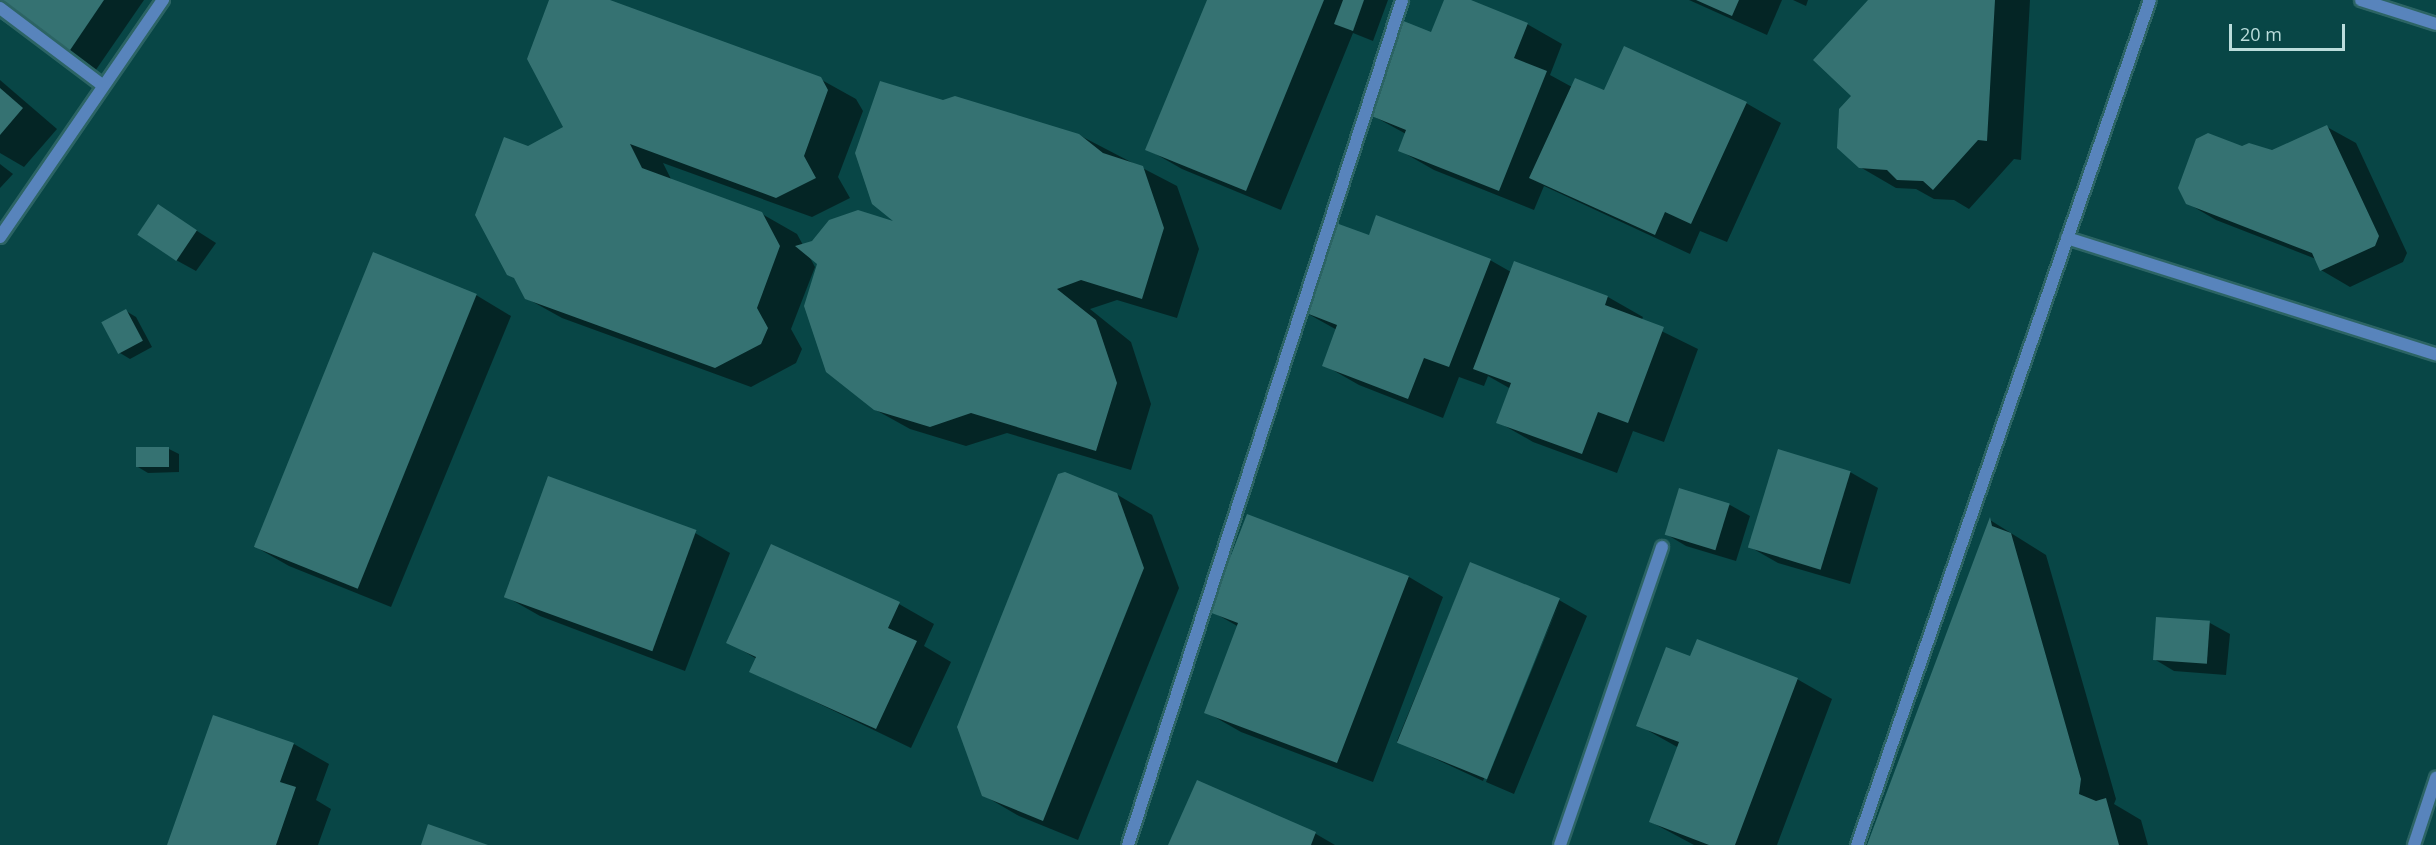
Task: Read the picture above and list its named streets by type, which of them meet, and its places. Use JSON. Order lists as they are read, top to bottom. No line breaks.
{"scale_bar":"20 m"}
